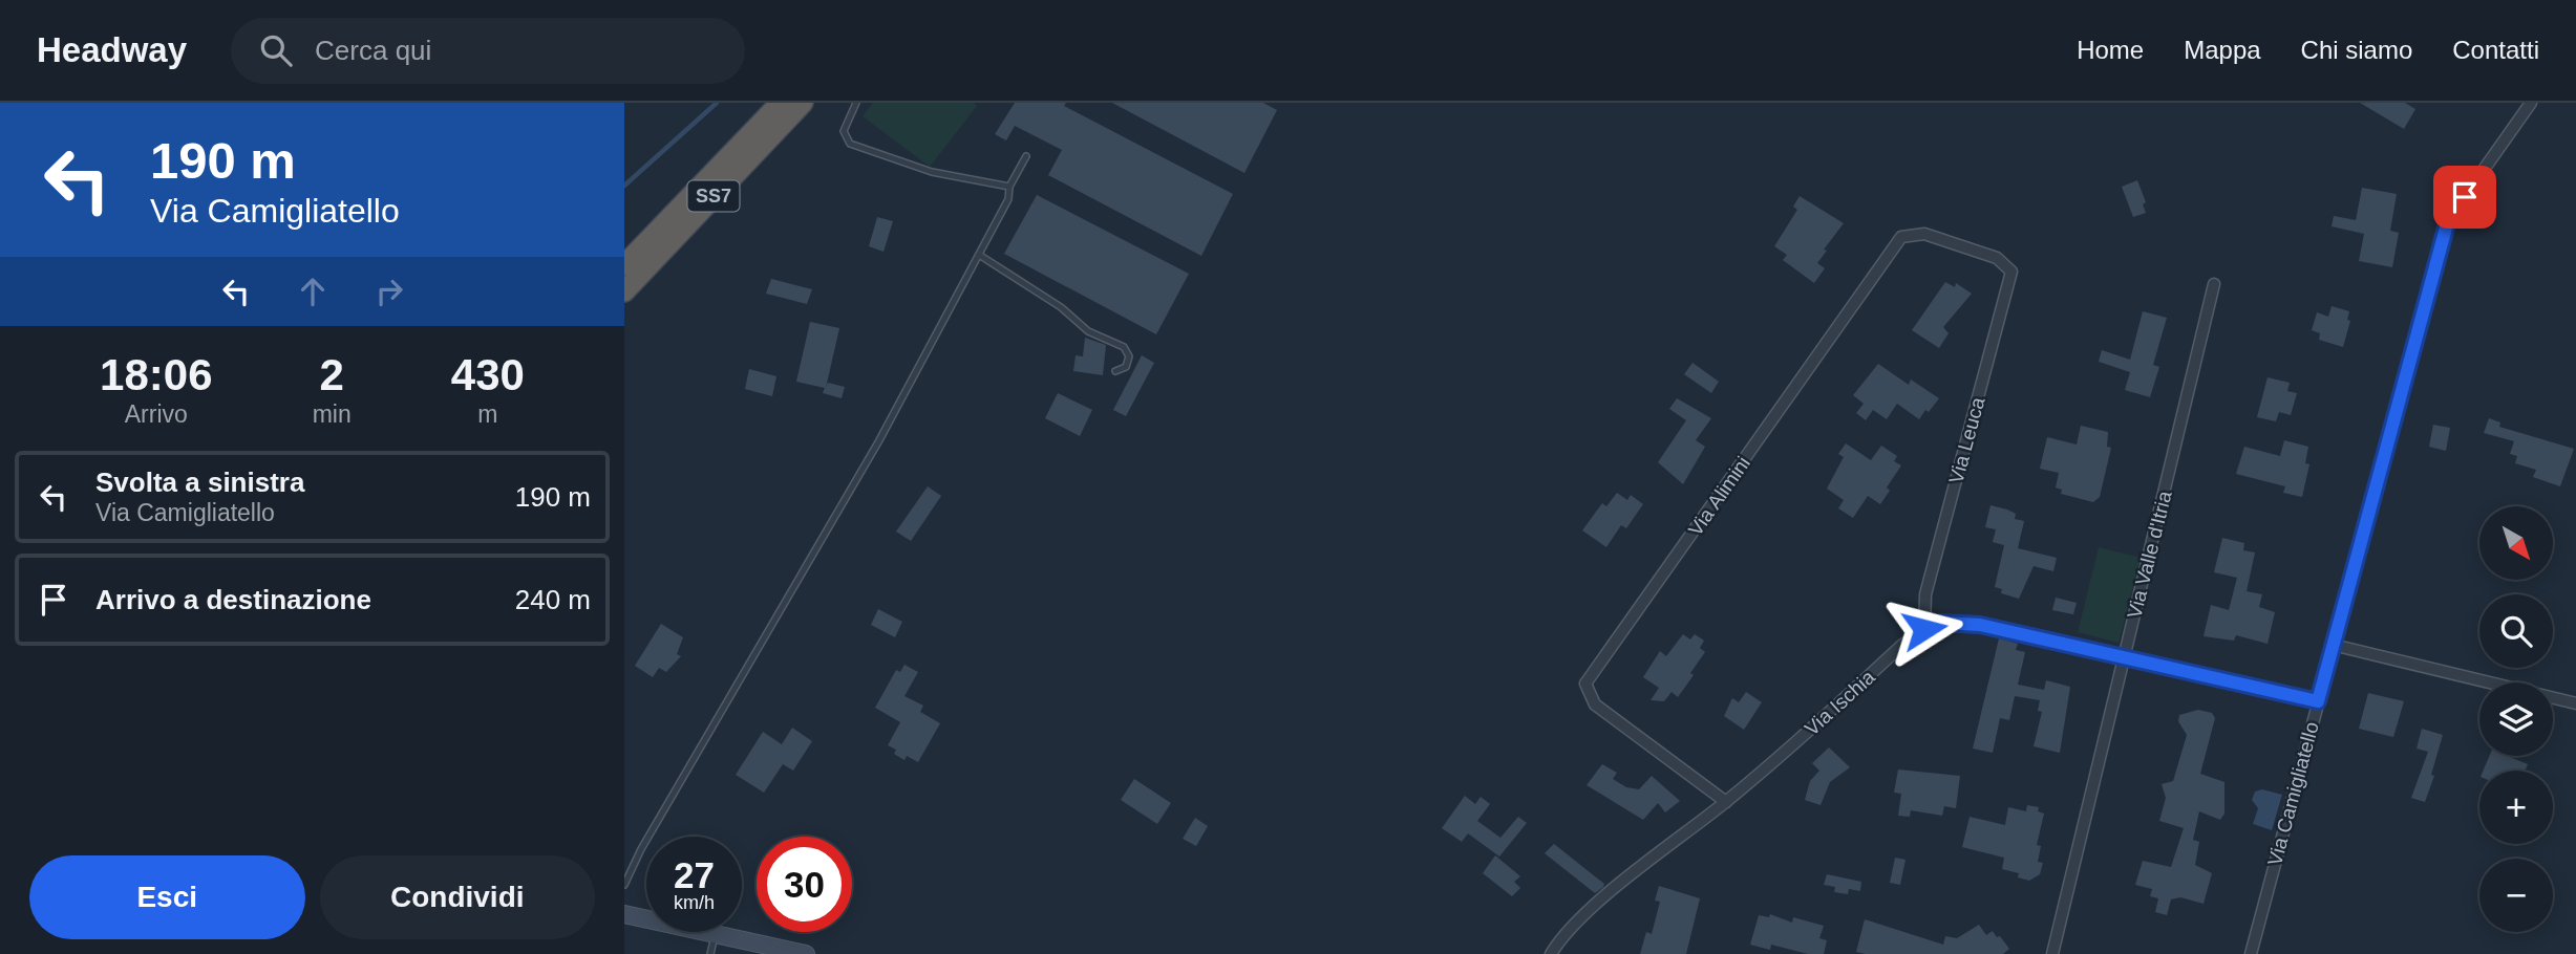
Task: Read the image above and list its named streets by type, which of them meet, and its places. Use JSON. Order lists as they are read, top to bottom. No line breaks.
{"streets":{"highway":["SS7"],"street":["Via Leuca","Via Alimini","Via Valle d'Itria","Via Ischia","Via Camigliatello"]},"crossings":[["Via Leuca","Via Alimini"],["Via Leuca","Via Ischia"],["Via Alimini","Via Ischia"],["Via Valle d'Itria","Via Ischia"],["Via Ischia","Via Camigliatello"]],"north":"bottom right","page":{"header":"Headway","search":"Cerca qui","nav":["Home","Mappa","Chi siamo","Contatti"],"turn":["190 m","Via Camigliatello"],"eta":["18:06","Arrivo","2","min","430","m"],"list":[{"name":"Svolta a sinistra","note":"Via Camigliatello","value":"190 m"},{"name":"Arrivo a destinazione","value":"240 m"}],"map_buttons":["+","−"],"speed":"27 km/h","limit":"30","buttons":["Esci","Condividi"]}}
